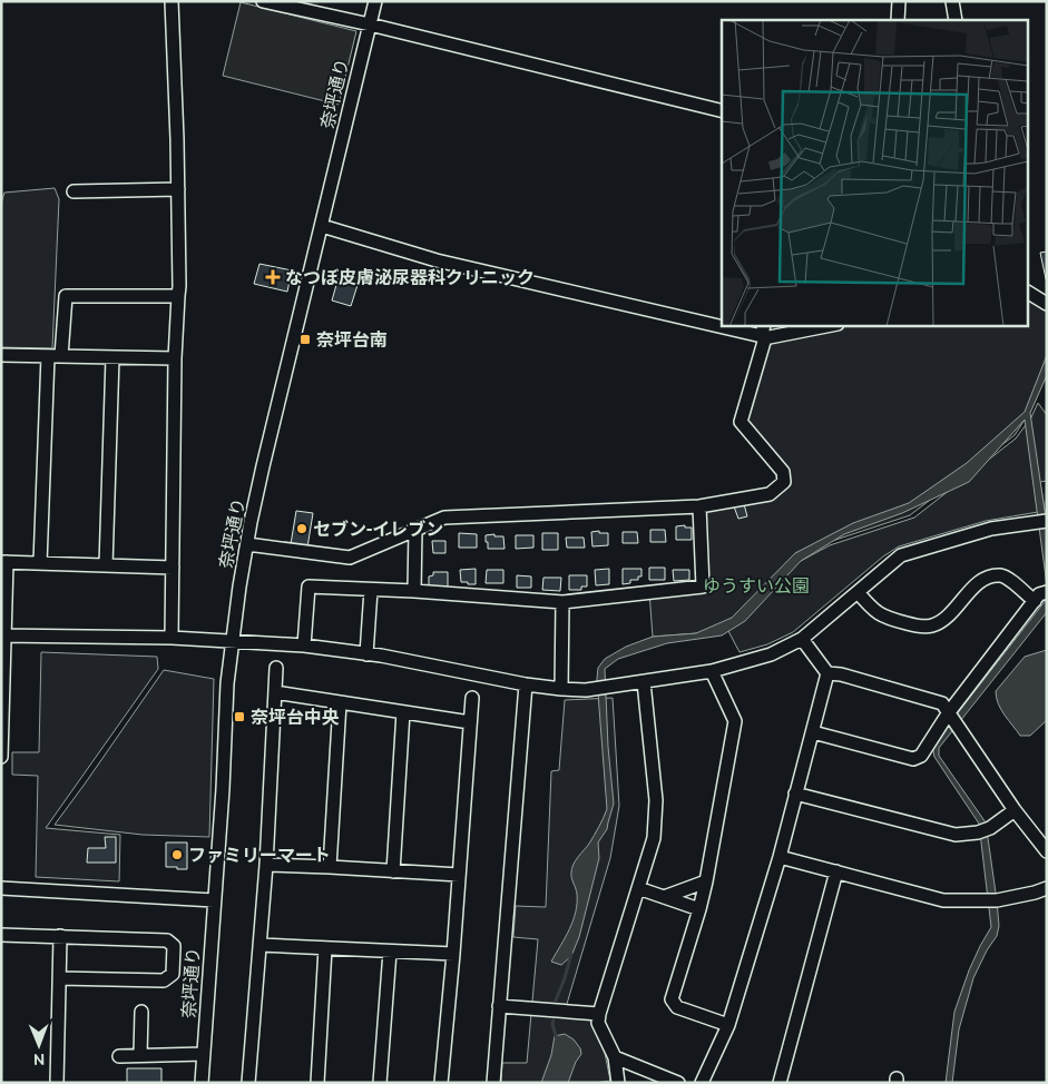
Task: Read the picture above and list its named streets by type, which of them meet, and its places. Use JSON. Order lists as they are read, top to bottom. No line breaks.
{"streets":{"street":["奈坪通り"]},"parks":["ゆうすい公園"],"places":{"health":["なつぼ皮膚泌尿器科クリニック"],"transit":["奈坪台南","奈坪台中央"],"other":["セブン-イレブン","ファミリーマート"]},"north":"bottom"}
